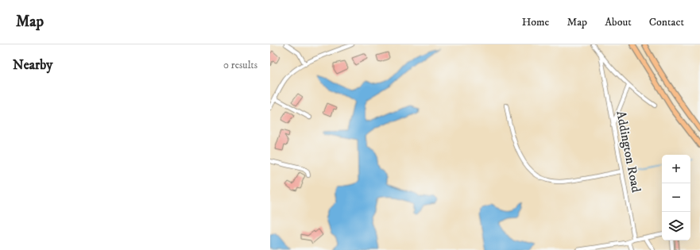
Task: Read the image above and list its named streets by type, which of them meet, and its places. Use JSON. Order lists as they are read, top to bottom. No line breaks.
{"streets":{"street":["Addington Road"]},"page":{"header":"Map","nav":["Home","Map","About","Contact"],"heading":["Nearby","0 results"],"map_buttons":["+","−"]}}
